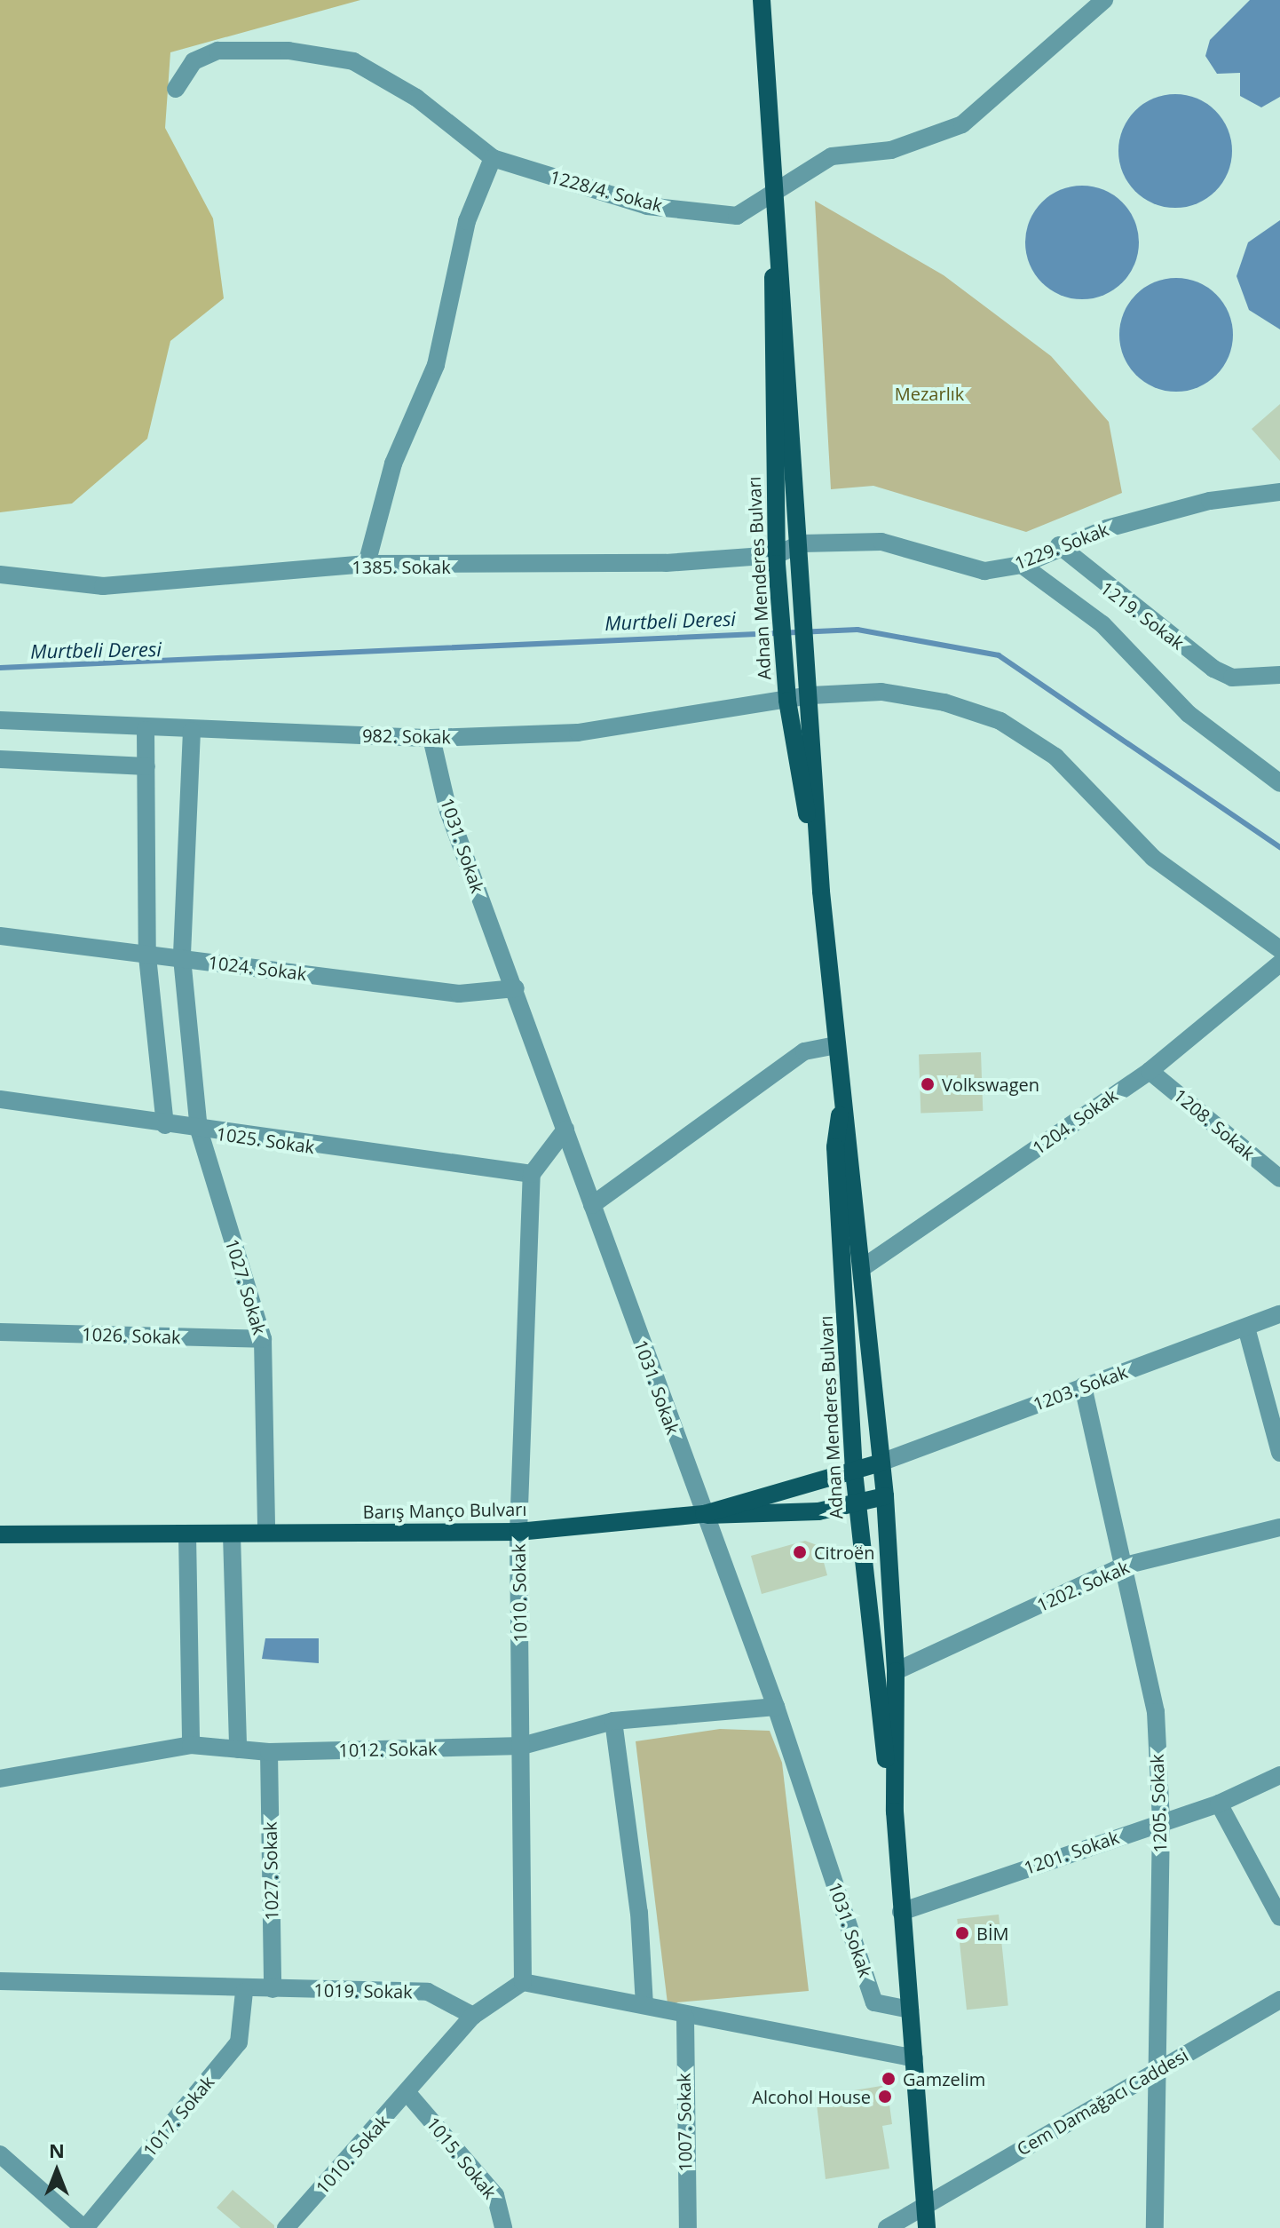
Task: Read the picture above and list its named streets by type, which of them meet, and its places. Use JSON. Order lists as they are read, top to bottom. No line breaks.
{"streets":{"main road":["Adnan Menderes Bulvarı","Barış Manço Bulvarı"],"street":["1228/4. Sokak","1229. Sokak","1385. Sokak","1219. Sokak","982. Sokak","1031. Sokak","1024. Sokak","1204. Sokak","1208. Sokak","1025. Sokak","1027. Sokak","1026. Sokak","1203. Sokak","1202. Sokak","1010. Sokak","1012. Sokak","1205. Sokak","1201. Sokak","1019. Sokak","Cem Damağacı Caddesi","1017. Sokak","1007. Sokak","1015. Sokak"]},"crossings":[["1228/4. Sokak","Adnan Menderes Bulvarı"],["1229. Sokak","1385. Sokak"],["1229. Sokak","Adnan Menderes Bulvarı"],["1229. Sokak","1219. Sokak"],["1385. Sokak","Adnan Menderes Bulvarı"],["Adnan Menderes Bulvarı","982. Sokak"],["Adnan Menderes Bulvarı","1031. Sokak"],["Adnan Menderes Bulvarı","1204. Sokak"],["Adnan Menderes Bulvarı","1203. Sokak"],["Adnan Menderes Bulvarı","Barış Manço Bulvarı"],["Adnan Menderes Bulvarı","1202. Sokak"],["Adnan Menderes Bulvarı","1201. Sokak"],["Adnan Menderes Bulvarı","Cem Damağacı Caddesi"],["982. Sokak","1031. Sokak"],["982. Sokak","1027. Sokak"],["1031. Sokak","1024. Sokak"],["1031. Sokak","Barış Manço Bulvarı"],["1031. Sokak","1012. Sokak"],["1024. Sokak","1027. Sokak"],["1204. Sokak","1208. Sokak"],["1025. Sokak","1027. Sokak"],["1025. Sokak","1010. Sokak"],["1027. Sokak","1026. Sokak"],["1027. Sokak","Barış Manço Bulvarı"],["1027. Sokak","1012. Sokak"],["1027. Sokak","1019. Sokak"],["1203. Sokak","Barış Manço Bulvarı"],["1203. Sokak","1205. Sokak"],["Barış Manço Bulvarı","1010. Sokak"],["1202. Sokak","1205. Sokak"],["1010. Sokak","1012. Sokak"],["1010. Sokak","1019. Sokak"],["1010. Sokak","1015. Sokak"],["1205. Sokak","1201. Sokak"],["1205. Sokak","Cem Damağacı Caddesi"],["1019. Sokak","1017. Sokak"]],"water":["Murtbeli Deresi"],"parks":["Mezarlık"],"places":["Volkswagen","Citroën","BİM","Gamzelim","Alcohol House"],"north":"top"}
